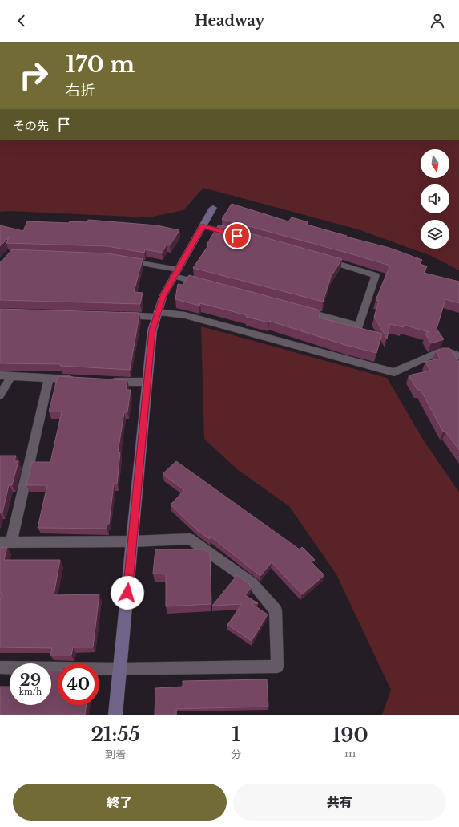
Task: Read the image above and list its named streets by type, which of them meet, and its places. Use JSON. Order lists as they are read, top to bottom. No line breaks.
{"north":"bottom","page":{"header":"Headway","turn":["170 m","右折"],"then":"その先","speed":"29 km/h","limit":"40","eta":["21:55","到着","1","分","190","m"],"buttons":["終了","共有"]}}
